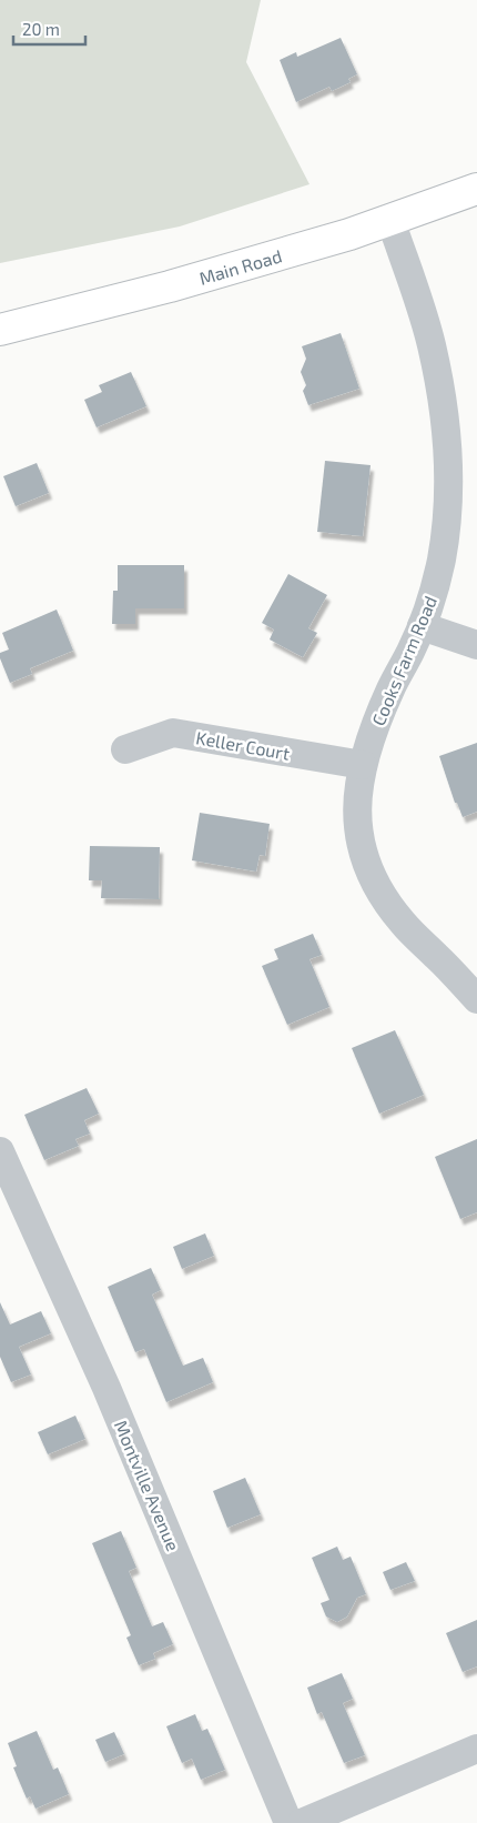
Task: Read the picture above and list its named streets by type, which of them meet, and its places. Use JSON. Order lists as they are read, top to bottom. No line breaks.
{"streets":{"main road":["Main Road"],"street":["Cooks Farm Road","Keller Court","Montville Avenue"]},"crossings":[["Main Road","Cooks Farm Road"],["Cooks Farm Road","Keller Court"]],"scale_bar":"20 m"}
